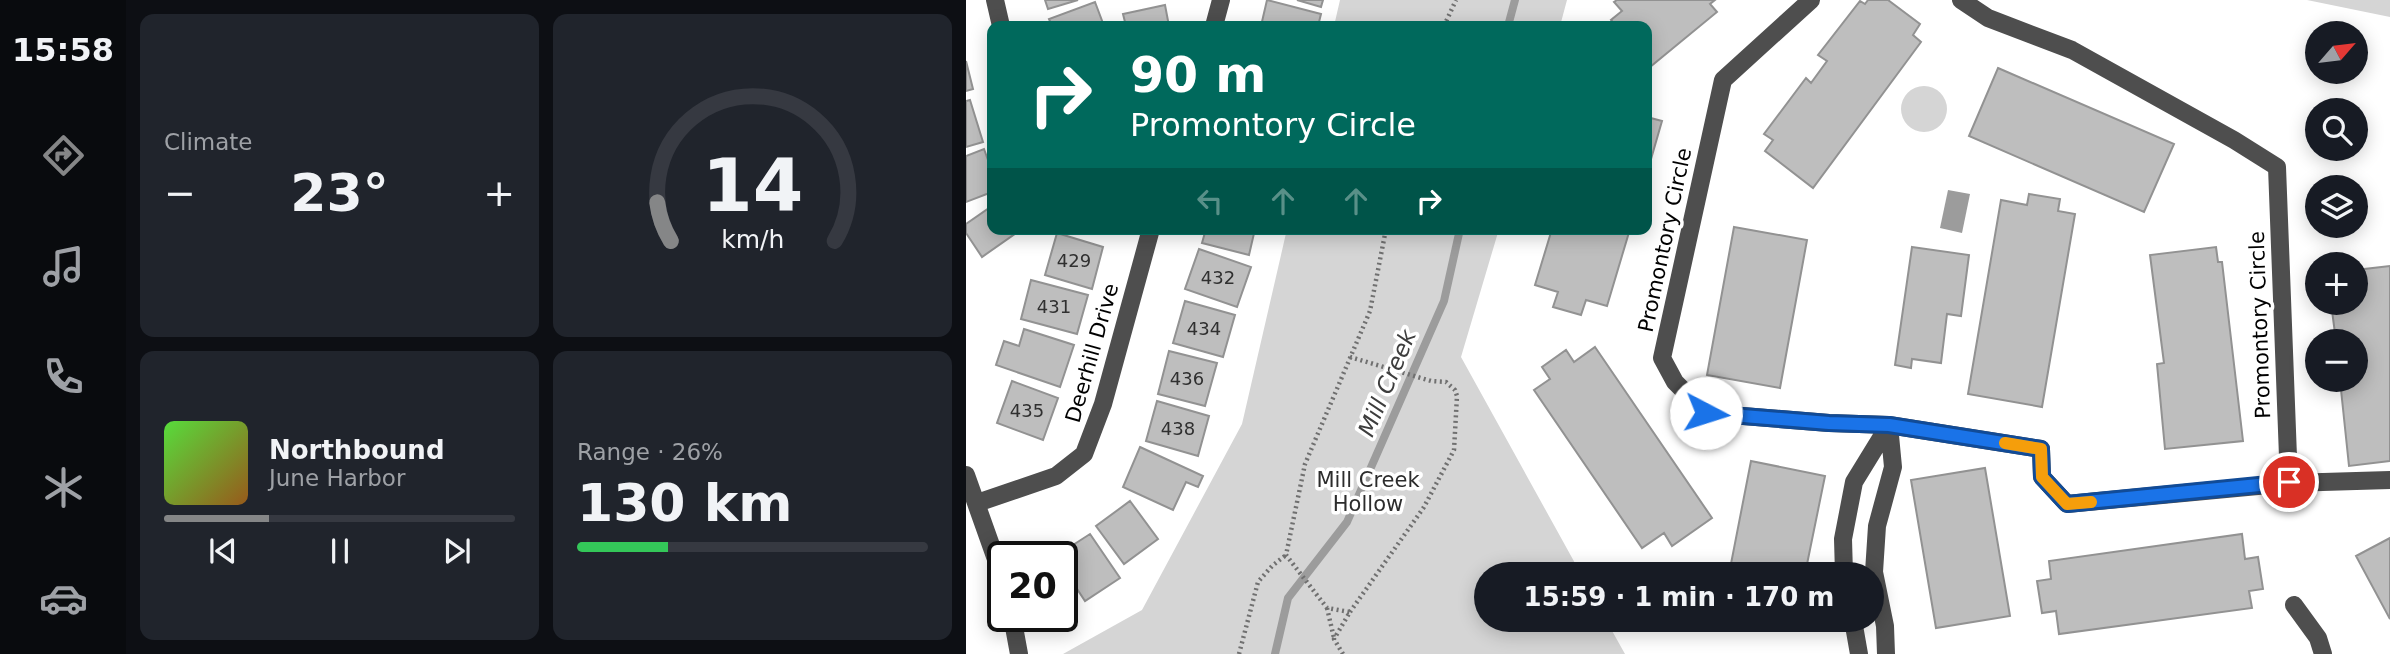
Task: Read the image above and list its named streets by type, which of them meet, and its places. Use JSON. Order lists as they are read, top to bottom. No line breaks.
{"streets":{"street":["Promontory Circle","Deerhill Drive"]},"water":["Mill Creek"],"parks":["Mill Creek Hollow"],"house_numbers":["429","432","431","434","436","435","438"],"north":"top right","page":{"tabs":"15:58","tile":["Climate",["Range · 26%","130 km"]],"map_buttons":["+","−"],"turn":["90 m","Promontory Circle"],"heat":["−","23°","+"],"song":["Northbound","June Harbor"],"limit":"20","trip":"15:59 · 1 min · 170 m","gauge":["14","km/h"]}}
